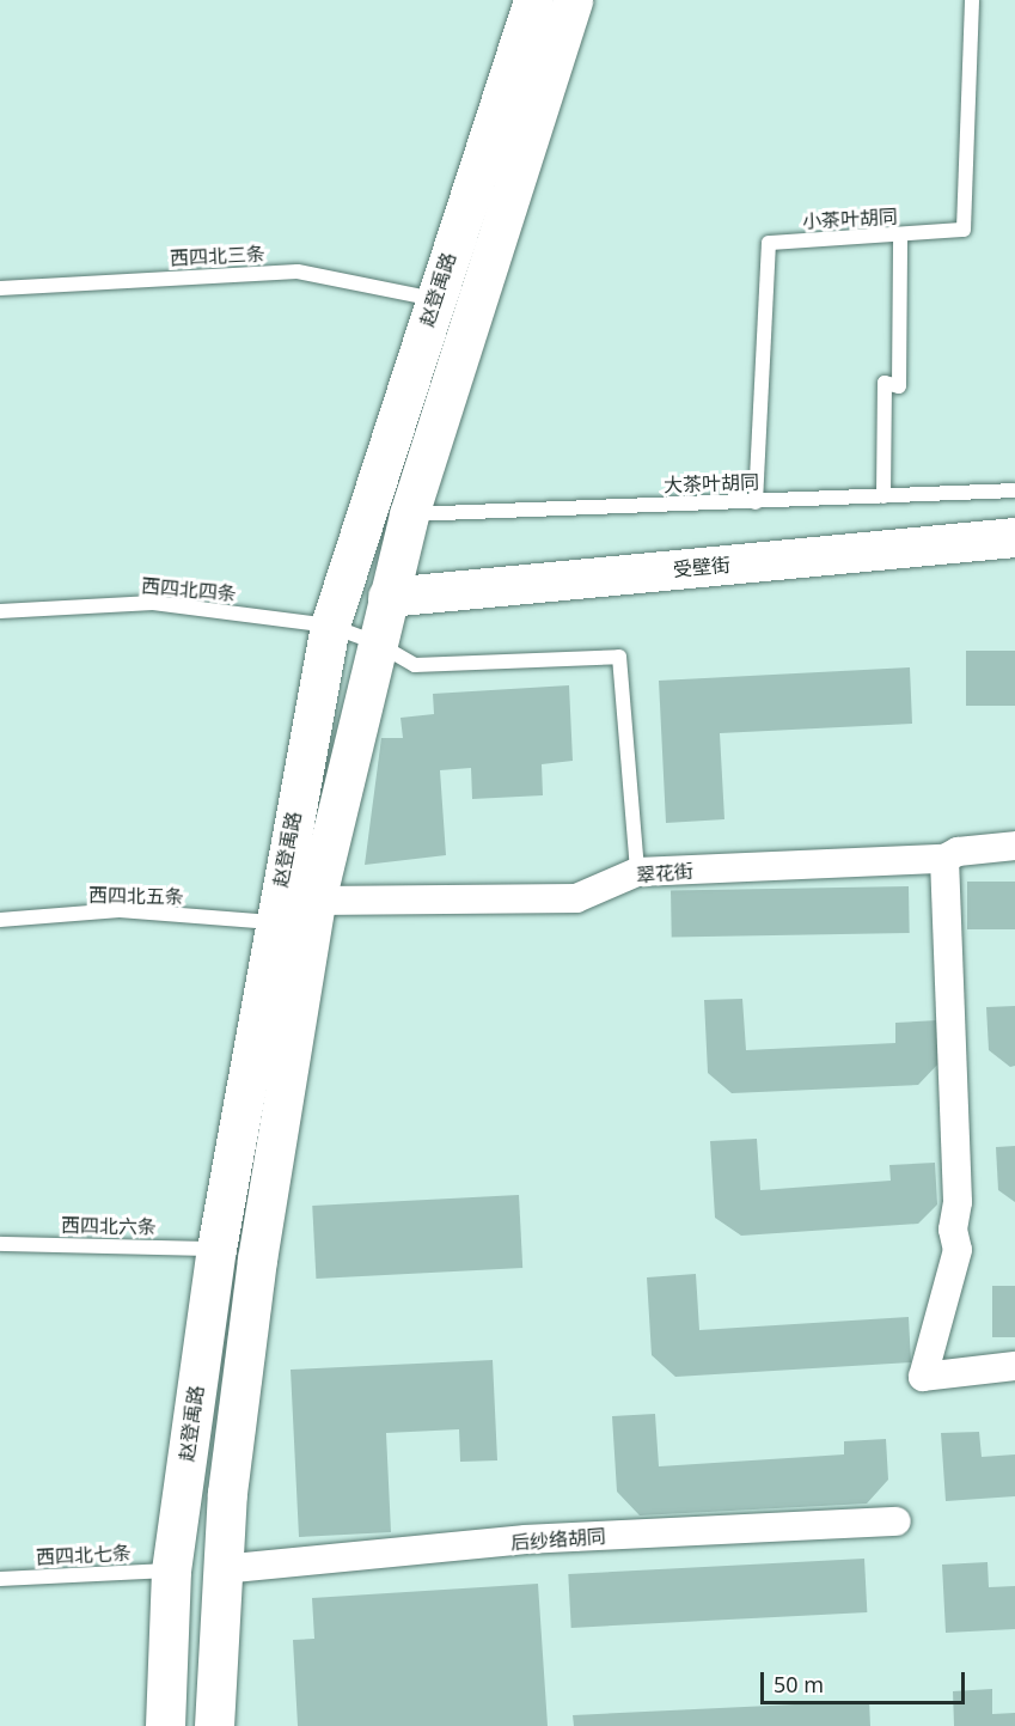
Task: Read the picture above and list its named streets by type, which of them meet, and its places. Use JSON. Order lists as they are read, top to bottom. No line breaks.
{"streets":{"main road":["赵登禹路","受壁街"],"street":["翠花街","后纱络胡同"],"lane":["小茶叶胡同","西四北三条","大茶叶胡同","西四北四条","西四北五条","西四北六条","西四北七条"]},"crossings":[["小茶叶胡同","大茶叶胡同"],["西四北三条","赵登禹路"],["赵登禹路","大茶叶胡同"],["赵登禹路","受壁街"],["赵登禹路","西四北四条"],["赵登禹路","翠花街"],["赵登禹路","西四北五条"],["赵登禹路","西四北六条"],["赵登禹路","后纱络胡同"],["赵登禹路","西四北七条"],["西四北四条","翠花街"]],"scale_bar":"50 m"}
